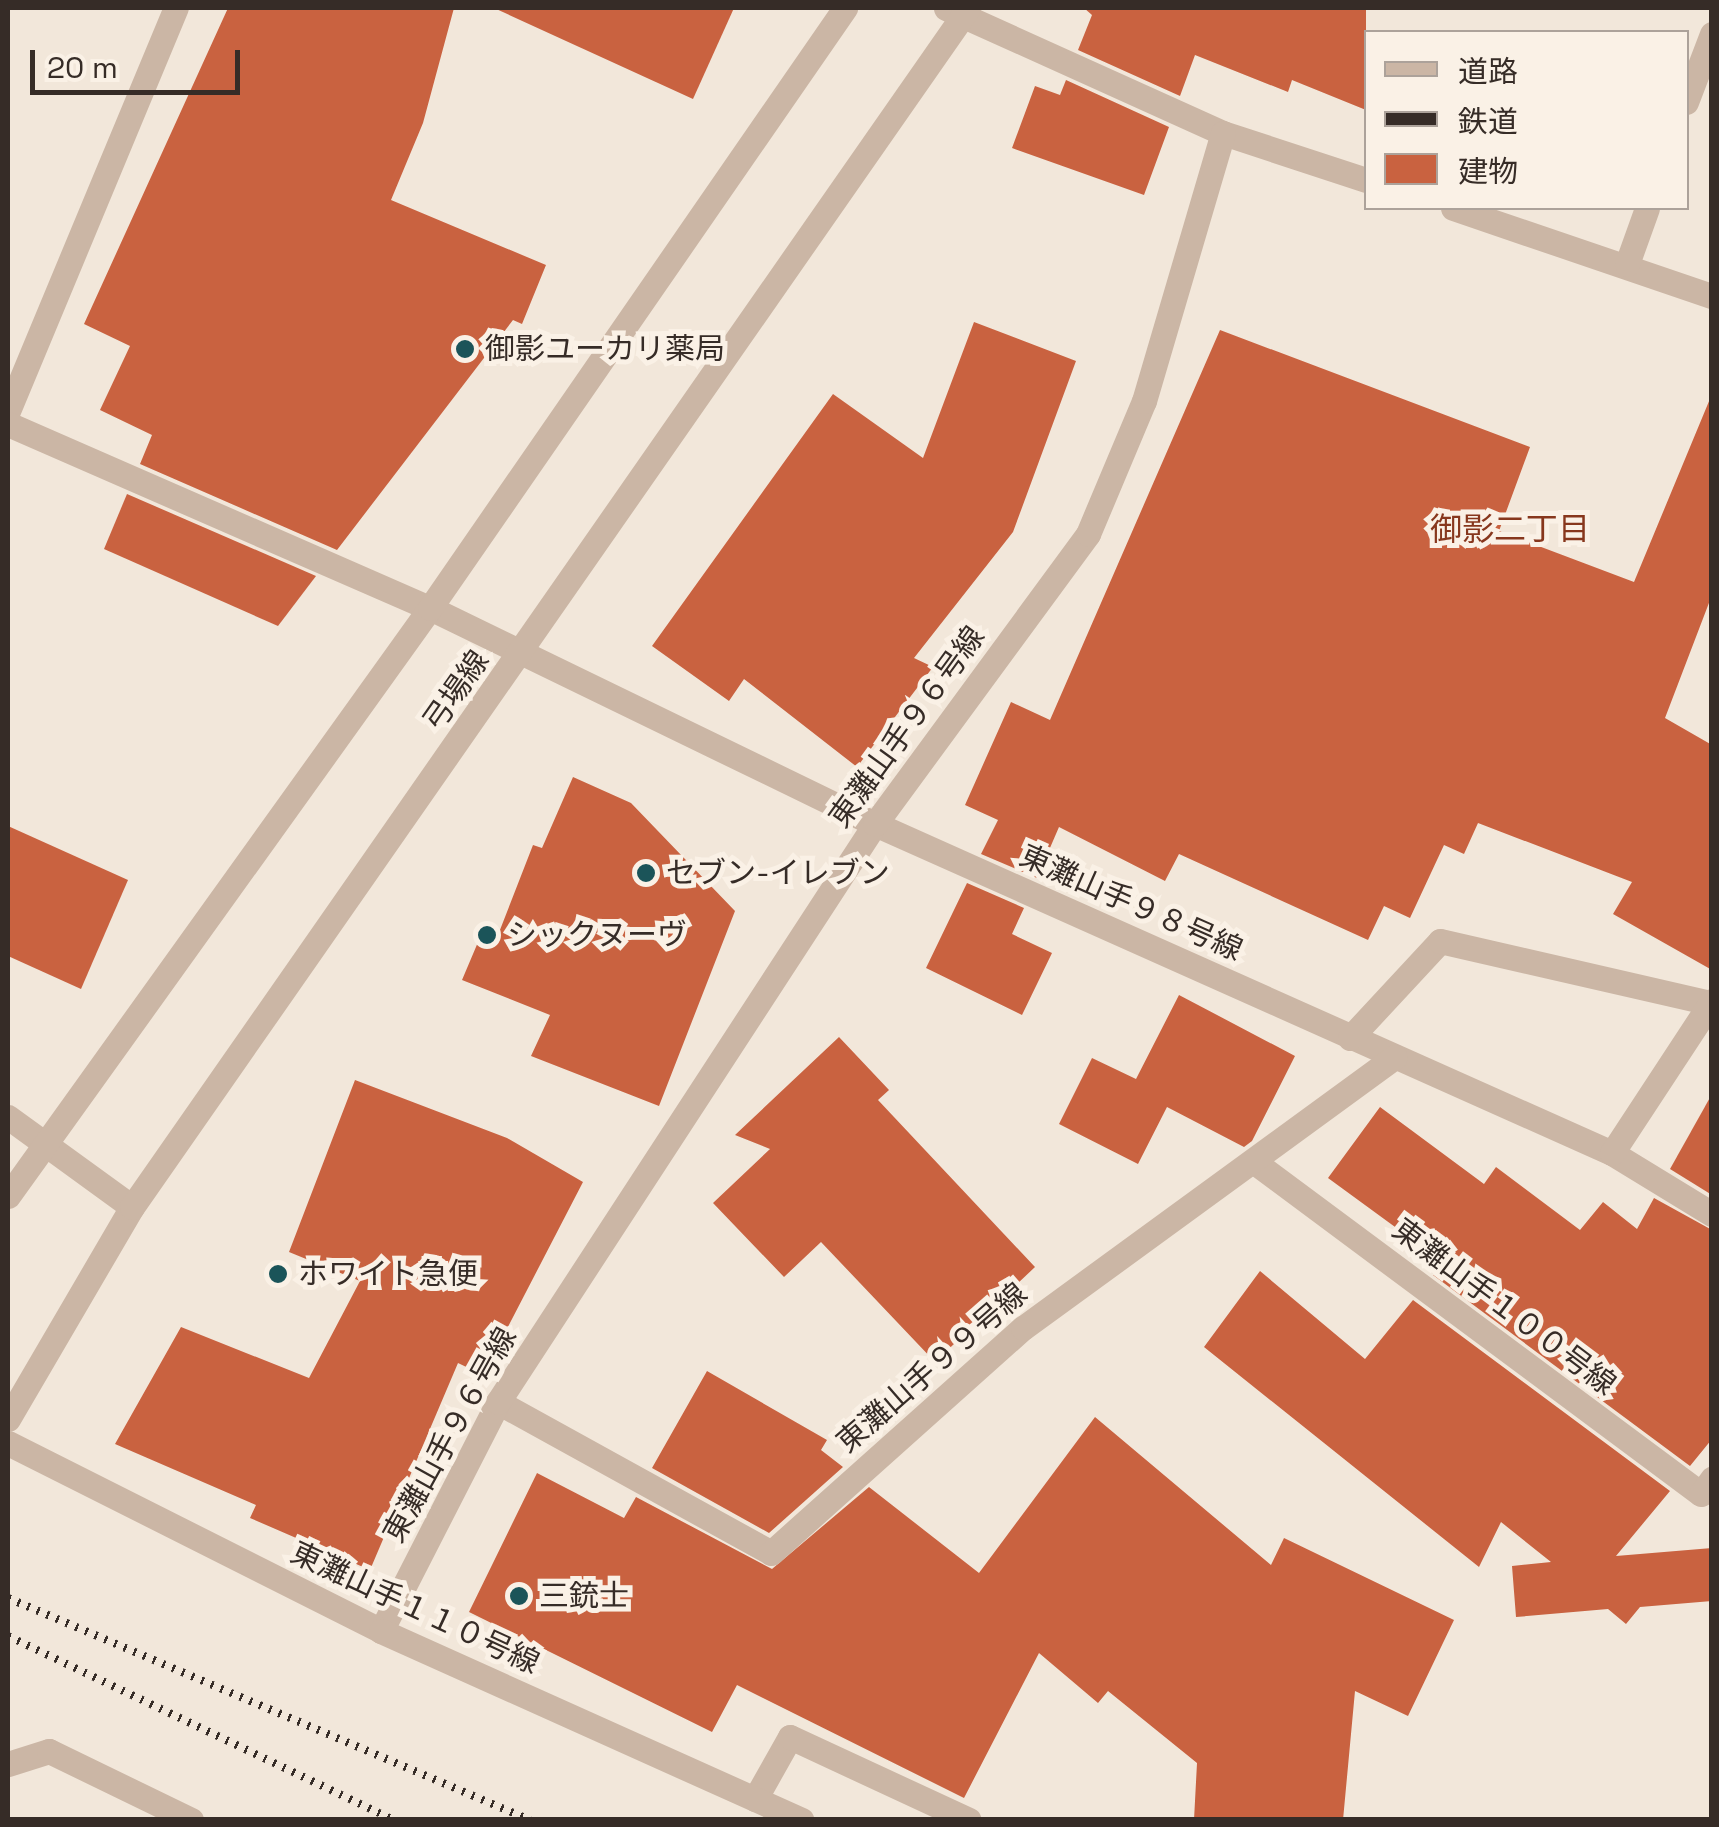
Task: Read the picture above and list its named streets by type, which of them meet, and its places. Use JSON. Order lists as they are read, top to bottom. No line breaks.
{"streets":{"street":["弓場線","東灘山手９６号線","東灘山手９８号線","東灘山手１００号線","東灘山手９９号線","東灘山手１１０号線"]},"crossings":[["弓場線","東灘山手９８号線"],["東灘山手９６号線","東灘山手９８号線"],["東灘山手９６号線","東灘山手９９号線"],["東灘山手９６号線","東灘山手１１０号線"],["東灘山手９８号線","東灘山手９９号線"],["東灘山手１００号線","東灘山手９９号線"]],"districts":["御影二丁目"],"places":["御影ユーカリ薬局","セブン-イレブン","シックヌーヴ","ホワイト急便","三銃士"],"legend":["道路","鉄道","建物"],"scale_bar":"20 m"}
